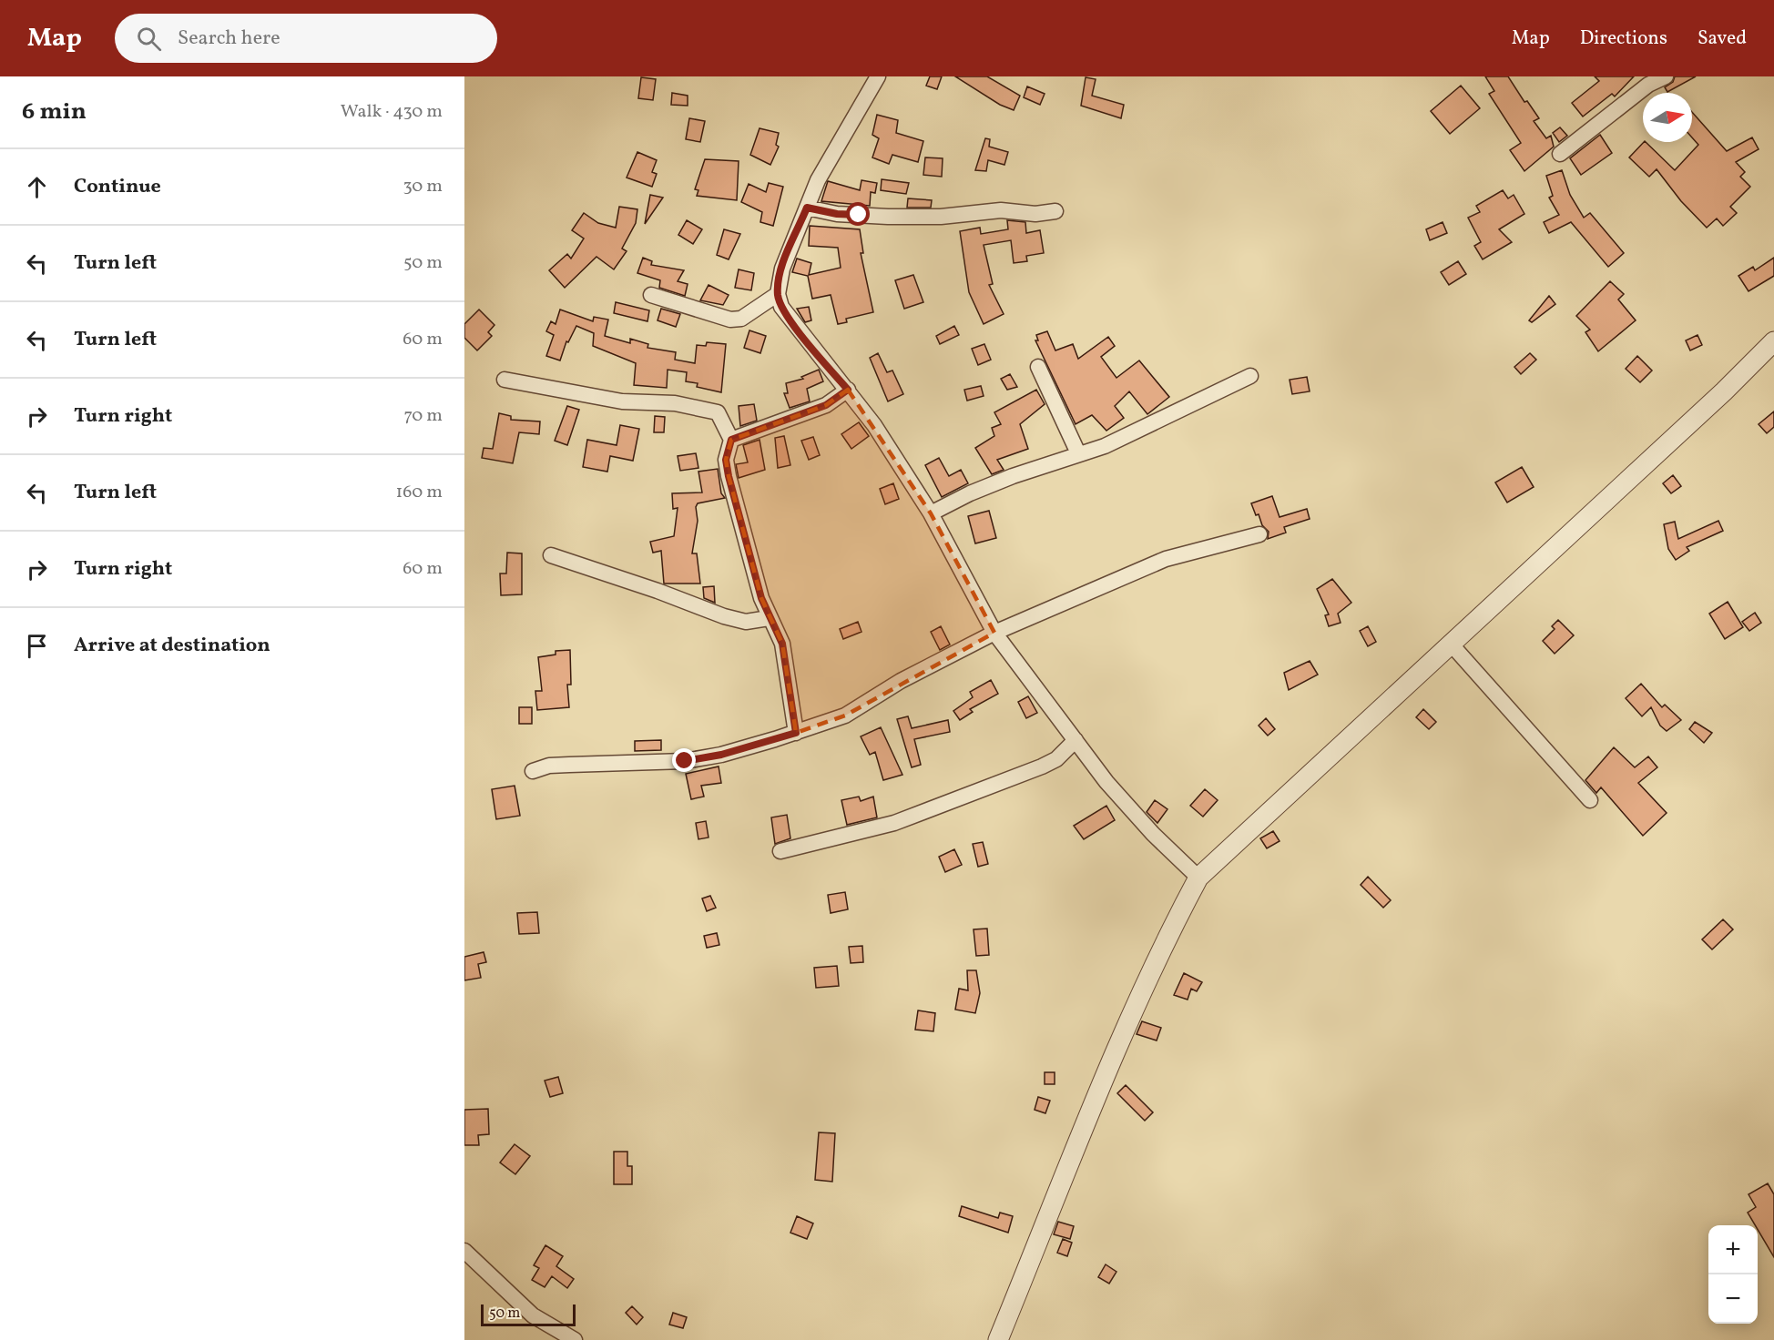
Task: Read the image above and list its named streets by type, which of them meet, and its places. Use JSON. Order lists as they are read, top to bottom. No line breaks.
{"scale_bar":"50 m","north":"right","page":{"header":"Map","search":"Search here","nav":["Map","Directions","Saved"],"heading":["6 min","Walk · 430 m"],"list":[["Continue","30 m"],["Turn left","50 m"],["Turn left","60 m"],["Turn right","70 m"],["Turn left","160 m"],["Turn right","60 m"],"Arrive at destination"],"map_buttons":["+","−"],"scale":"50 m"}}
